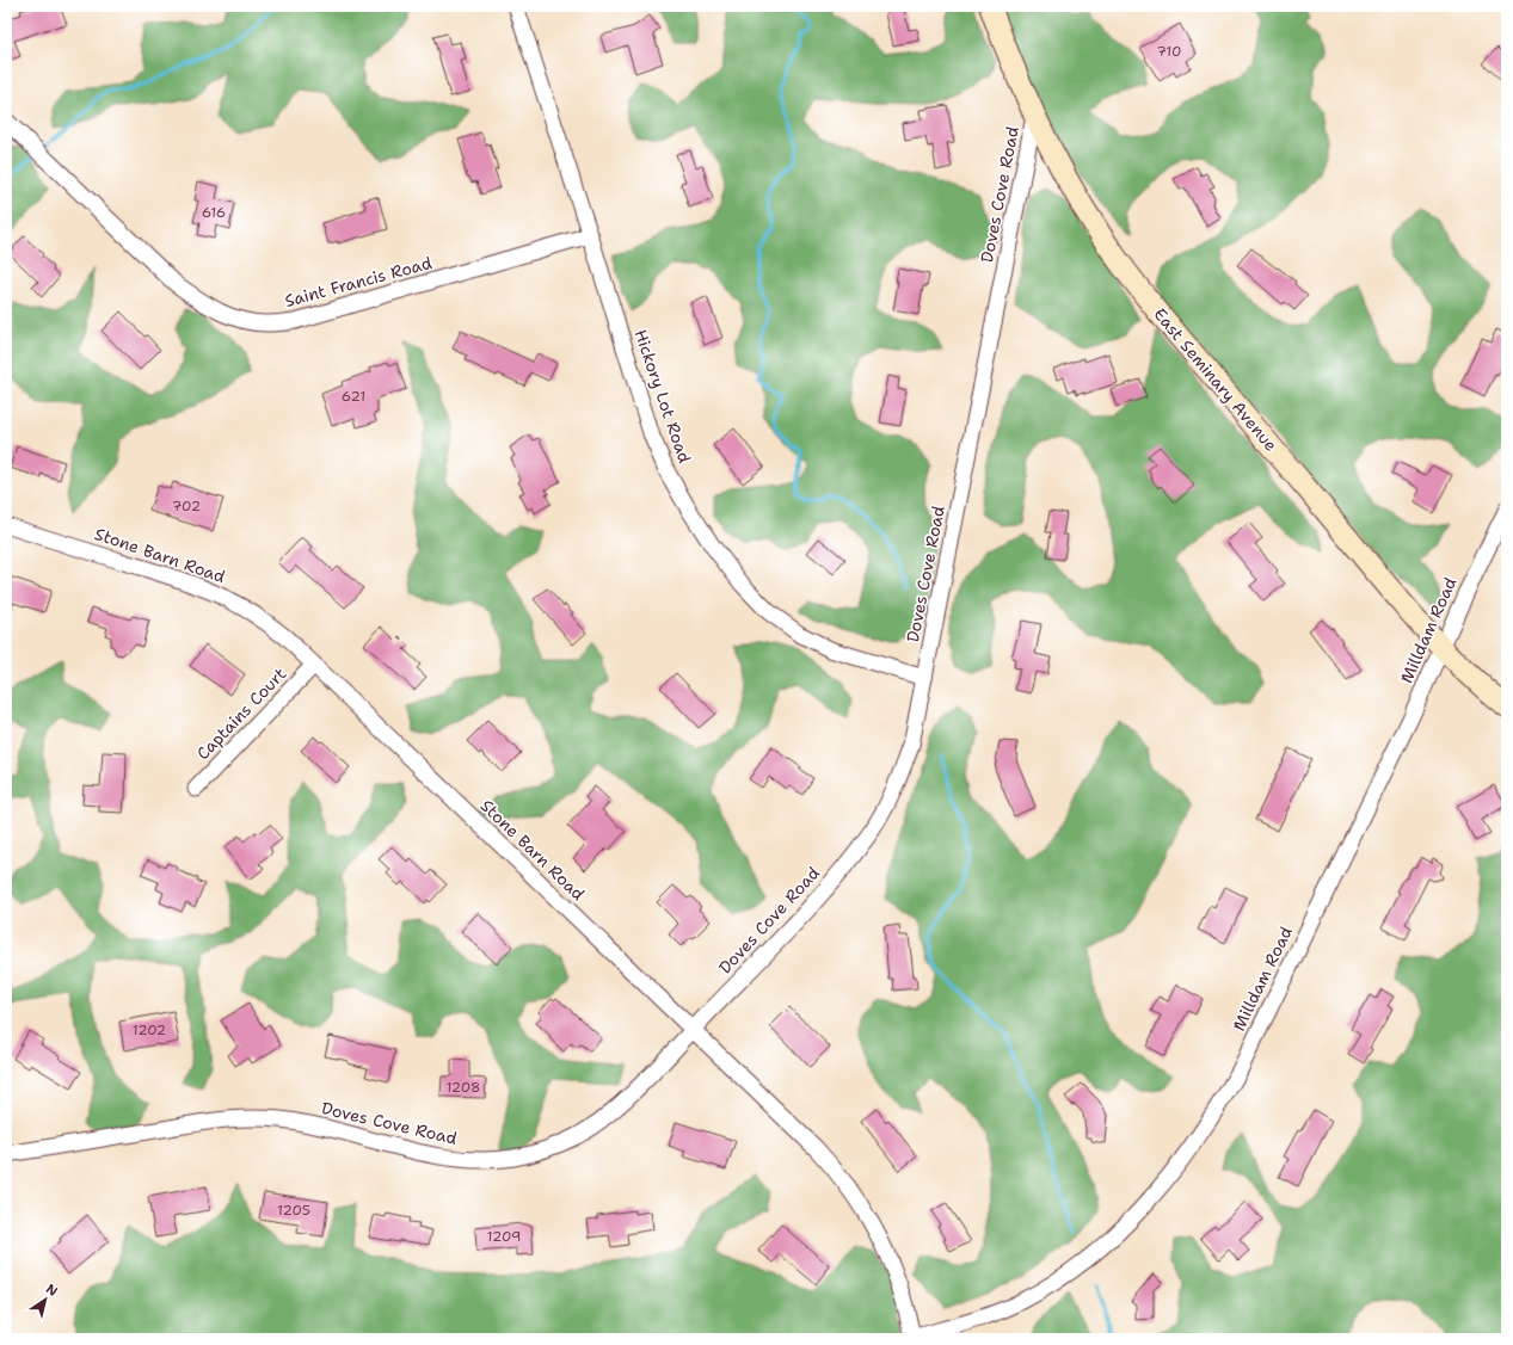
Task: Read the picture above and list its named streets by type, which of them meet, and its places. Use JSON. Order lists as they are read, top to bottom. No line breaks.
{"streets":{"street":["Doves Cove Road","Saint Francis Road","East Seminary Avenue","Hickory Lot Road","Stone Barn Road","Milldam Road","Captains Court"]},"crossings":[["Doves Cove Road","East Seminary Avenue"],["Doves Cove Road","Hickory Lot Road"],["Doves Cove Road","Stone Barn Road"],["Saint Francis Road","Hickory Lot Road"],["East Seminary Avenue","Milldam Road"],["Stone Barn Road","Milldam Road"],["Stone Barn Road","Captains Court"]],"house_numbers":["710","616","621","702","1202","1208","1205","1209"],"north":"top right"}
